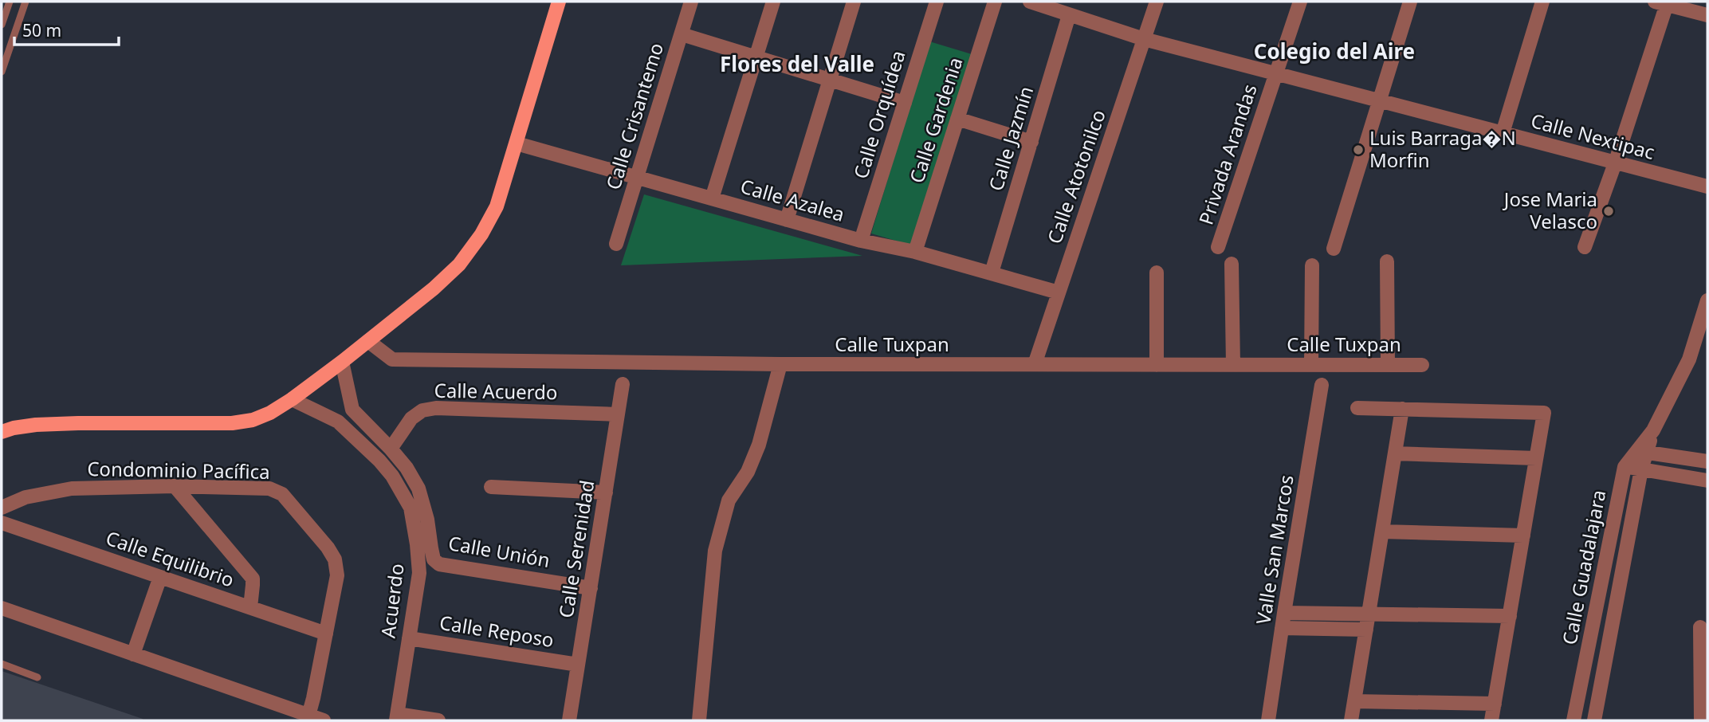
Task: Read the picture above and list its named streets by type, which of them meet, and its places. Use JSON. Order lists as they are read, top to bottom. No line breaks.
{"streets":{"street":["Calle Orquídea","Calle Crisantemo","Calle Gardenia","Calle Nextipac","Calle Jazmín","Privada Arandas","Calle Atotonilco","Calle Azalea","Calle Tuxpan","Calle Acuerdo","Condominio Pacífica","Calle Serenidad","Valle San Marcos","Calle Unión","Calle Equilibrio","Calle Guadalajara","Acuerdo","Calle Reposo"]},"crossings":[["Calle Orquídea","Calle Azalea"],["Calle Crisantemo","Calle Azalea"],["Calle Gardenia","Calle Azalea"],["Calle Nextipac","Calle Jazmín"],["Calle Nextipac","Privada Arandas"],["Calle Nextipac","Calle Atotonilco"],["Calle Jazmín","Calle Azalea"],["Calle Atotonilco","Calle Azalea"],["Calle Atotonilco","Calle Tuxpan"],["Calle Acuerdo","Calle Serenidad"],["Calle Acuerdo","Acuerdo"],["Condominio Pacífica","Calle Equilibrio"],["Calle Serenidad","Calle Unión"],["Calle Serenidad","Calle Reposo"],["Calle Unión","Acuerdo"],["Acuerdo","Calle Reposo"]],"districts":["Colegio del Aire","Flores del Valle"],"places":["Luis Barraga�N Morfin","Jose Maria Velasco"],"scale_bar":"50 m"}
